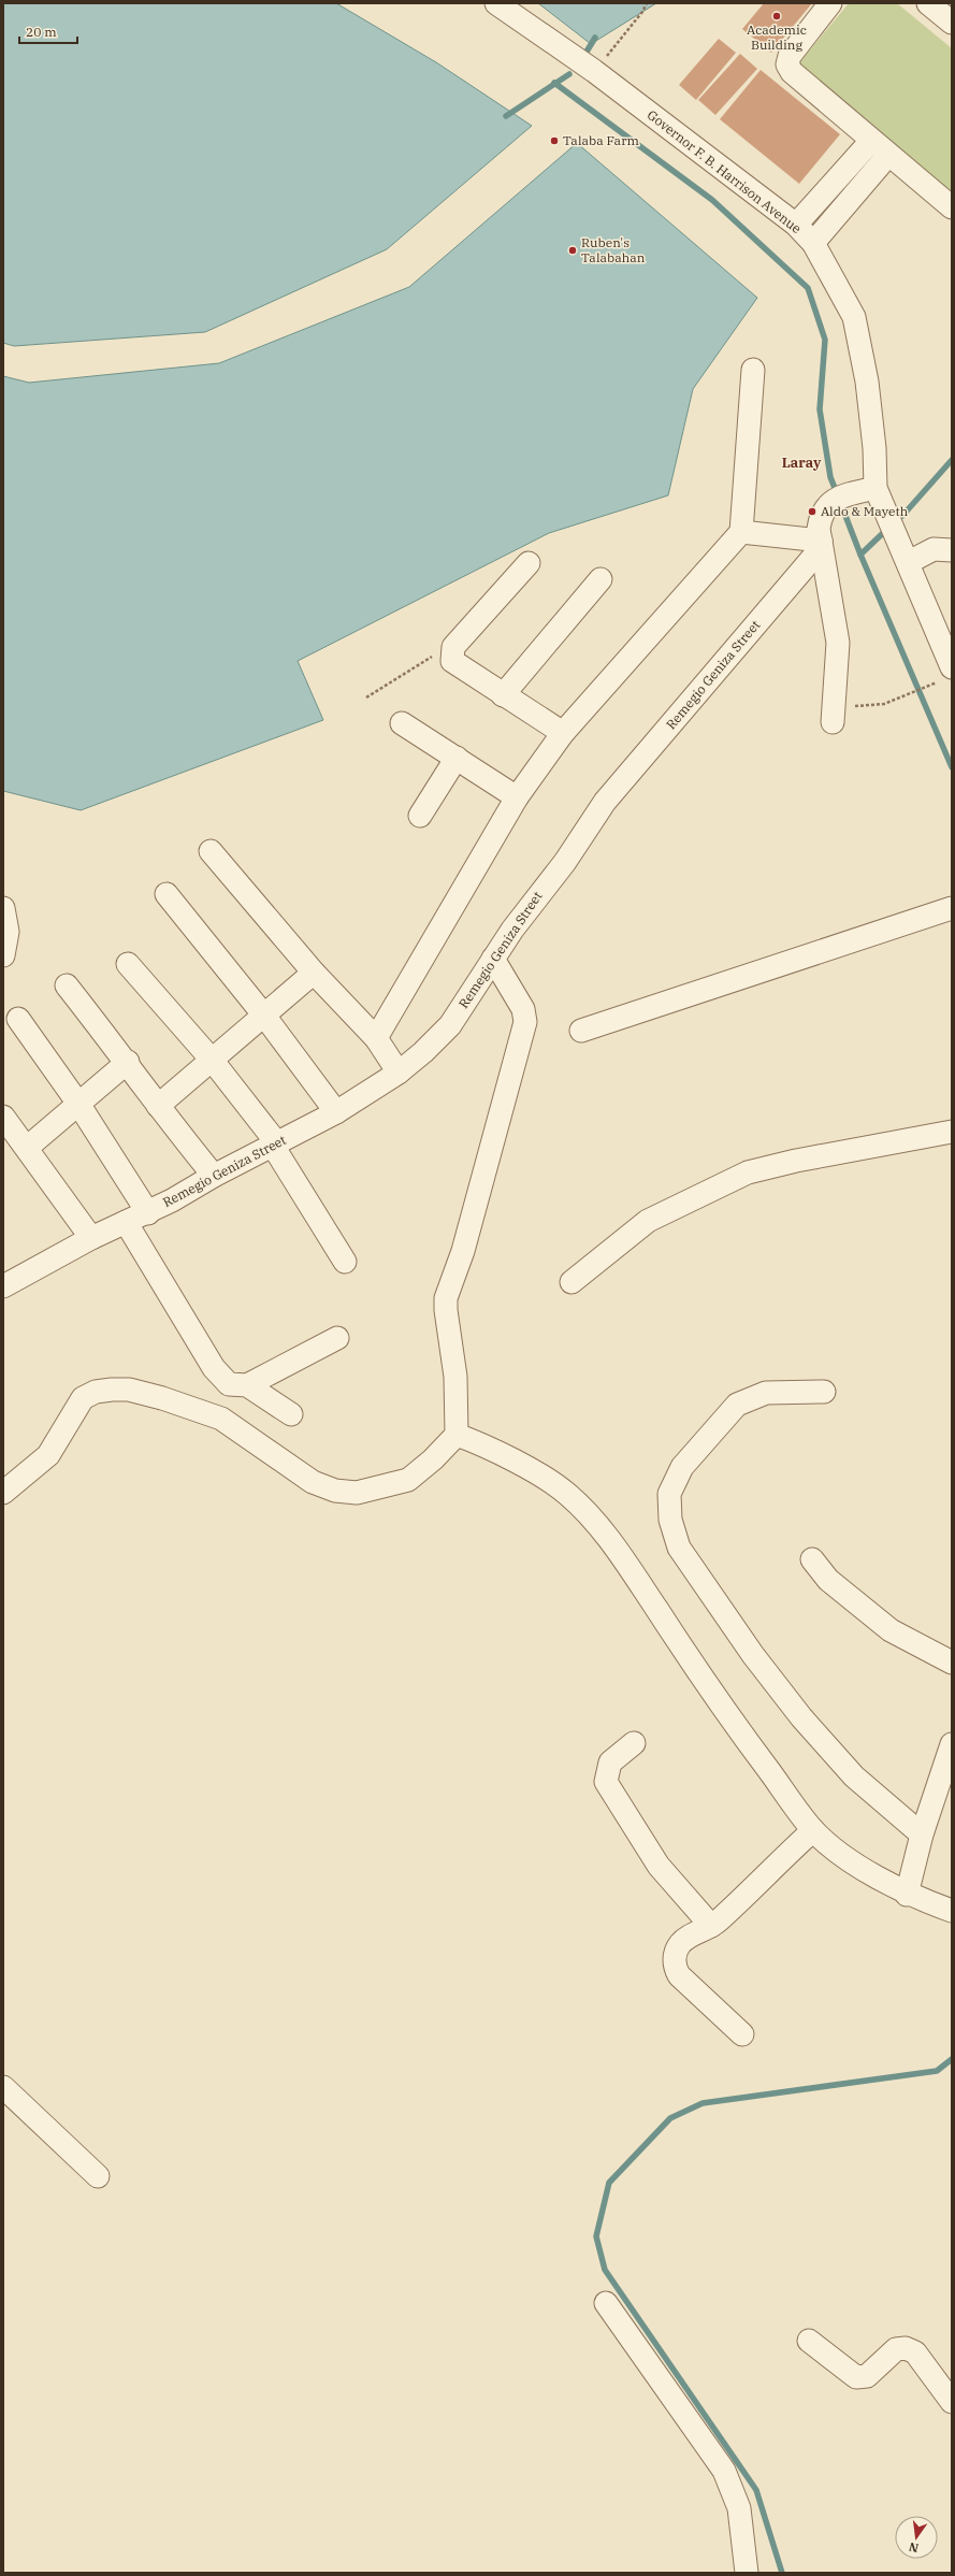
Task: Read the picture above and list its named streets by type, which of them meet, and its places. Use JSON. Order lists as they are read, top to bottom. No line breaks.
{"streets":{"street":["Governor F. B. Harrison Avenue","Remegio Geniza Street"]},"crossings":[["Governor F. B. Harrison Avenue","Remegio Geniza Street"]],"districts":["Laray"],"places":["Academic Building","Talaba Farm","Ruben's Talabahan","Aldo & Mayeth"],"scale_bar":"20 m","north":"bottom"}
